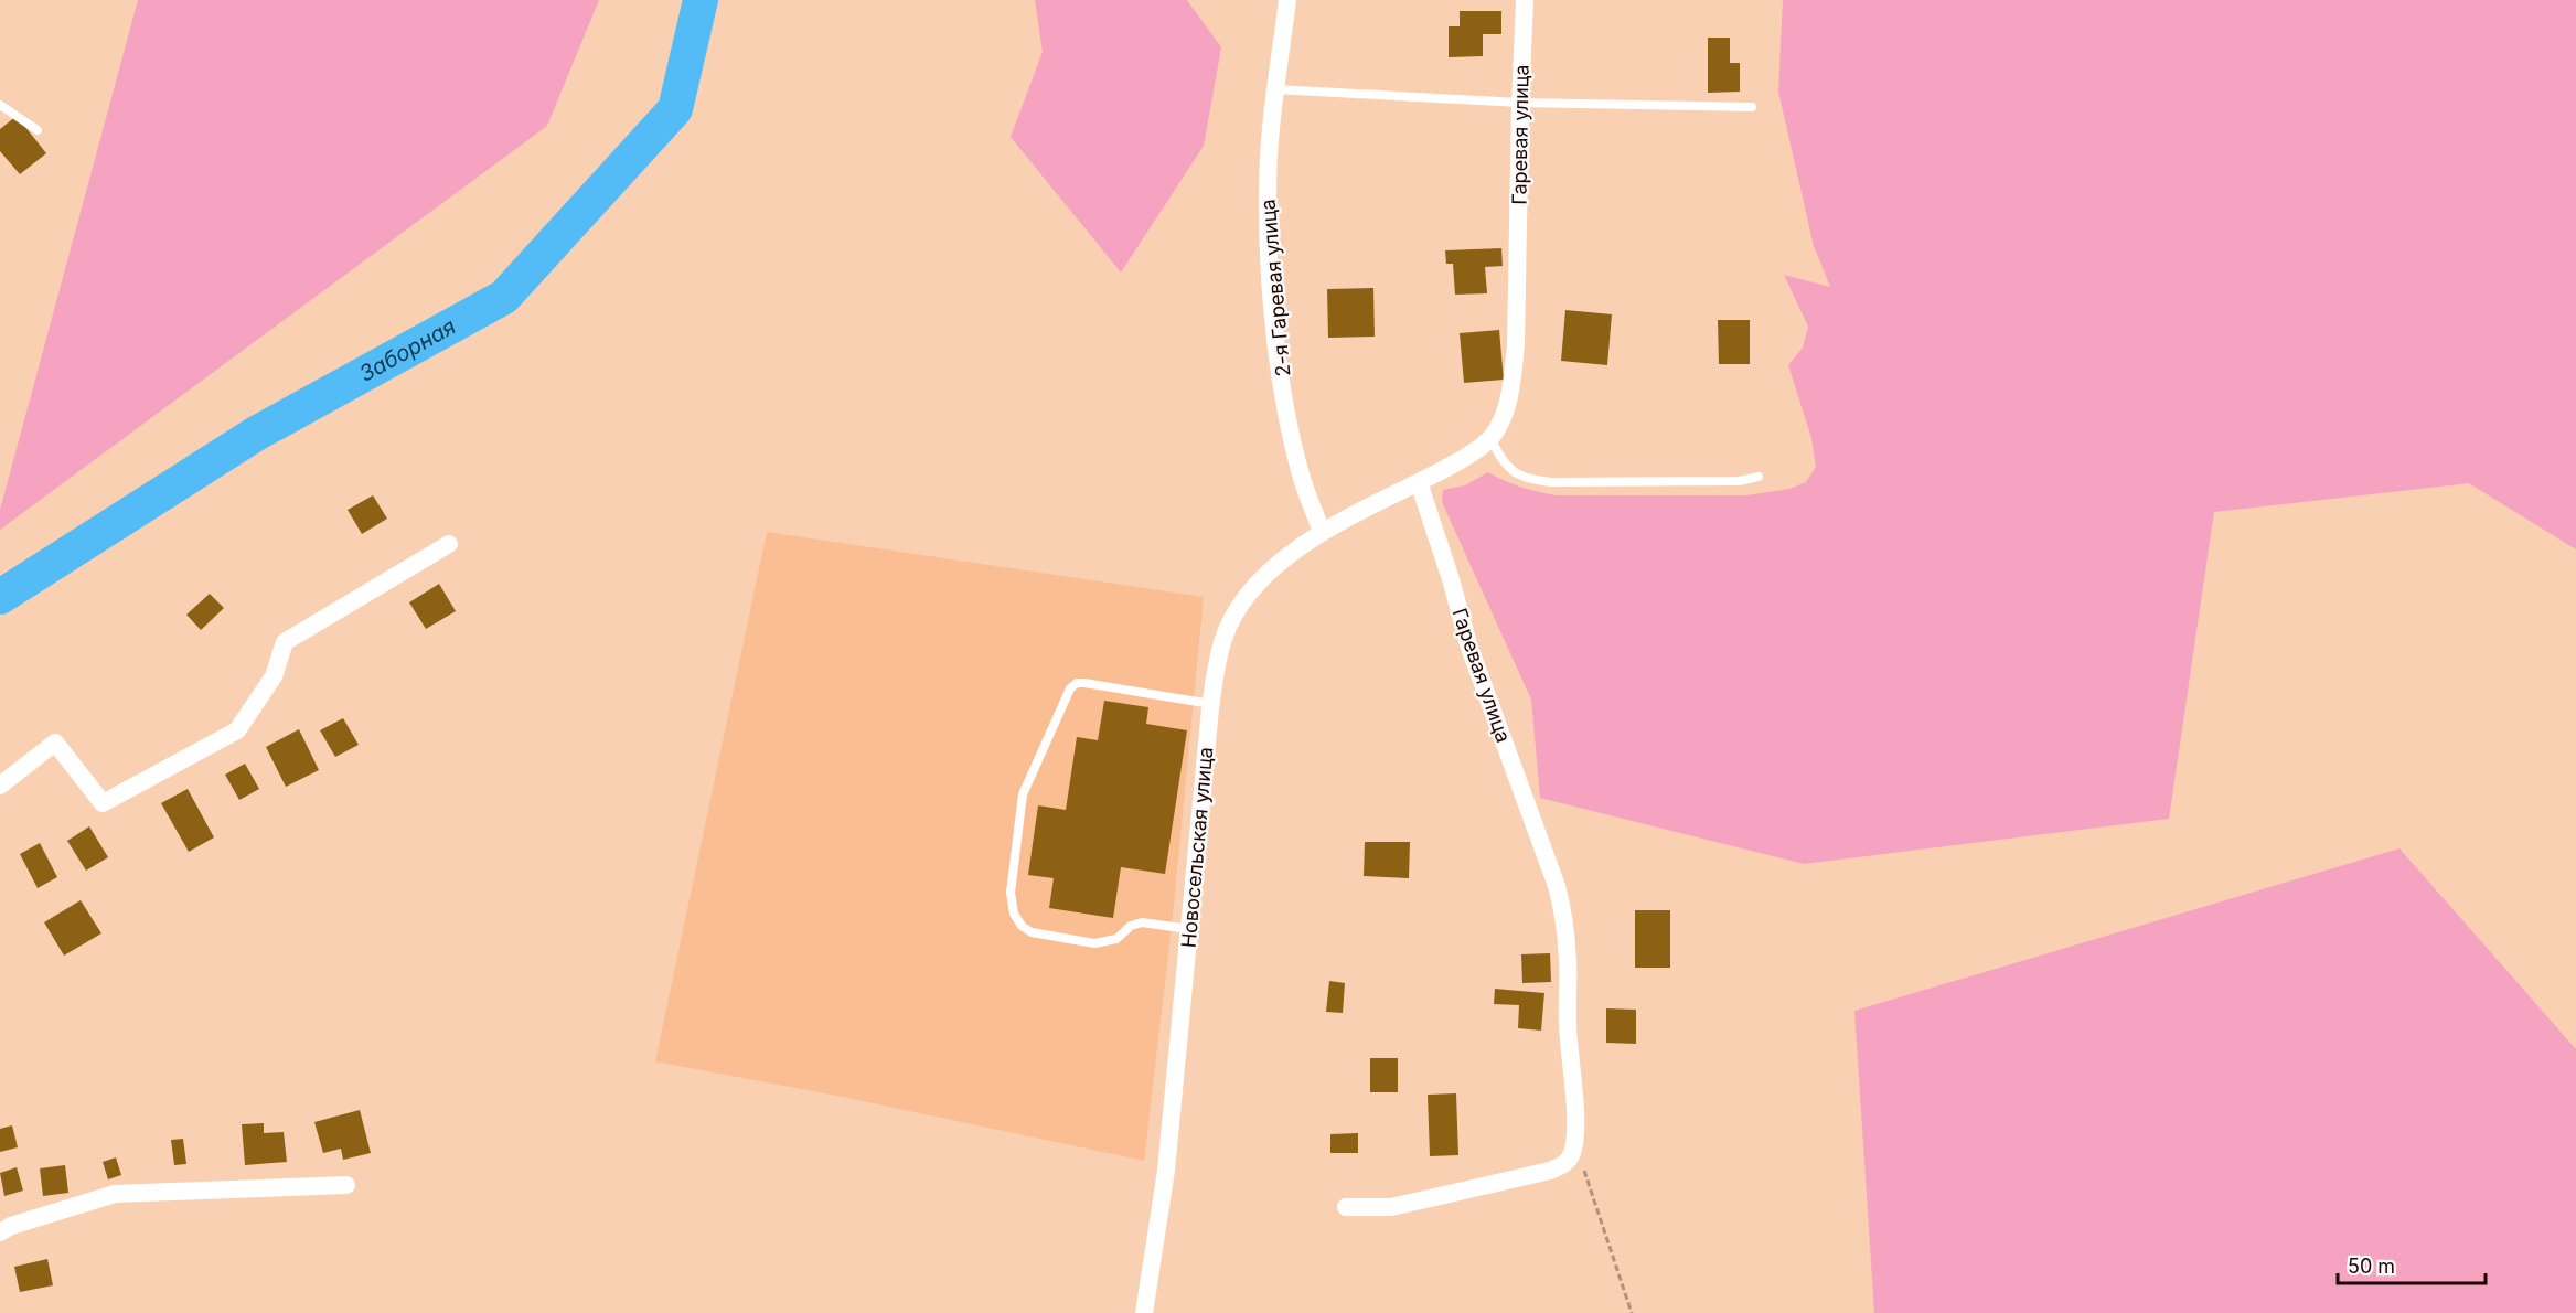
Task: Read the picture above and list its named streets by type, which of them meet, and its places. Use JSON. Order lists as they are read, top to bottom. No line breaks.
{"streets":{"street":["Гаревая улица","2-я Гаревая улица","Новосельская улица"]},"crossings":[["Гаревая улица","Новосельская улица"],["2-я Гаревая улица","Новосельская улица"]],"water":["Заборная"],"scale_bar":"50 m"}
